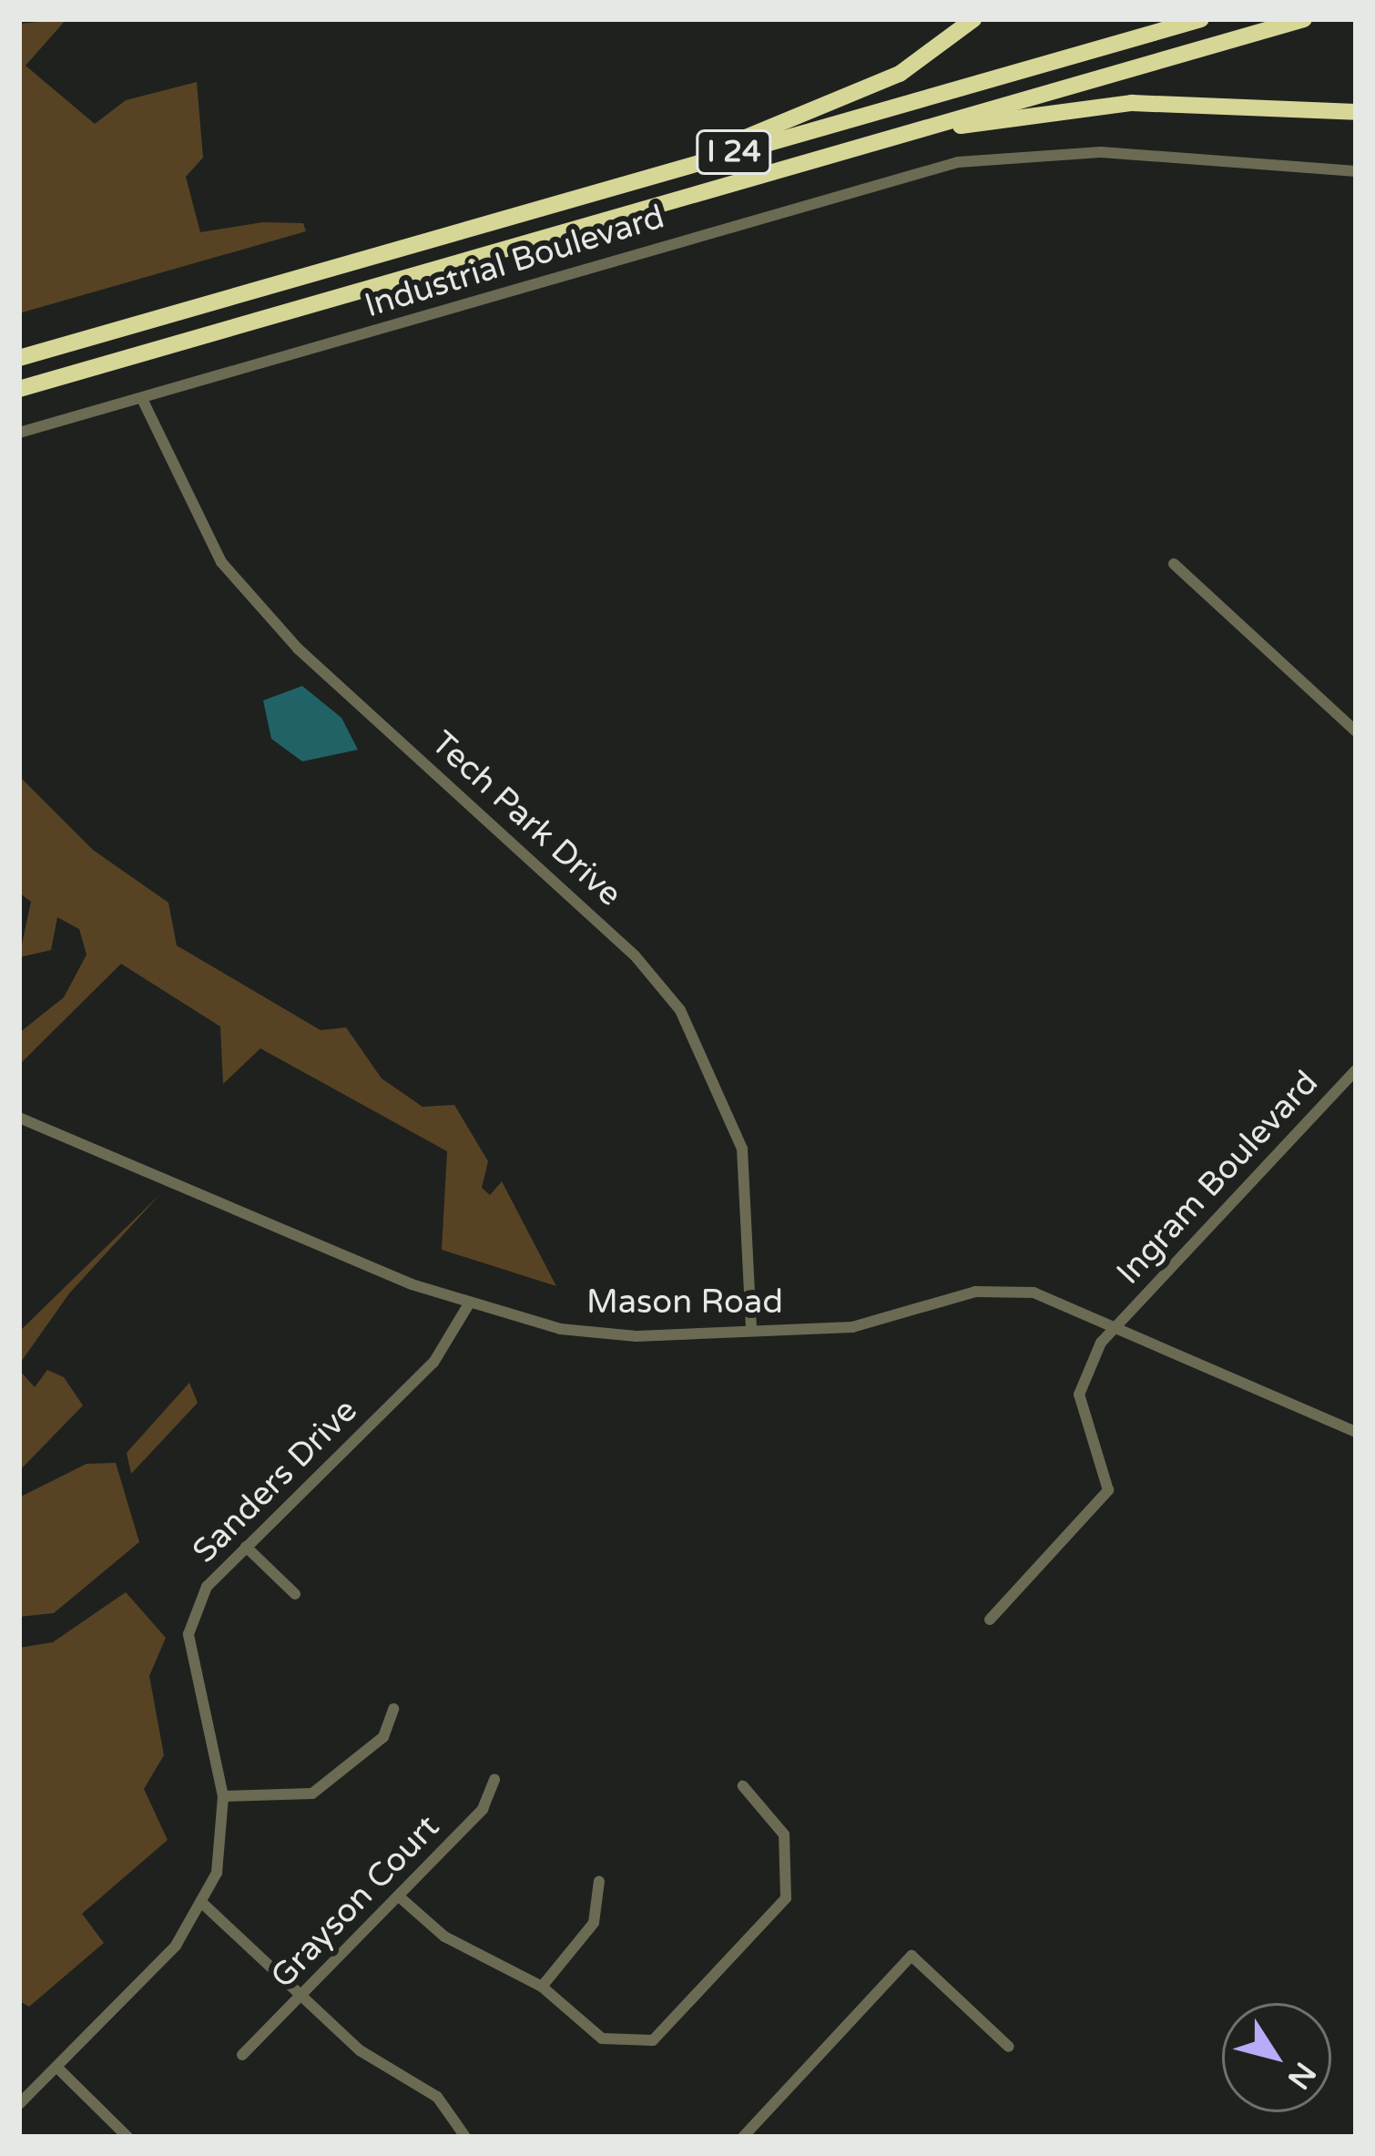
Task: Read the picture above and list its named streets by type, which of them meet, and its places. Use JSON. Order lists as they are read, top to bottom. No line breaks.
{"streets":{"highway":["I 24"],"street":["Industrial Boulevard","Tech Park Drive","Ingram Boulevard","Mason Road","Sanders Drive","Grayson Court"]},"crossings":[["Industrial Boulevard","Tech Park Drive"],["Tech Park Drive","Mason Road"],["Ingram Boulevard","Mason Road"],["Mason Road","Sanders Drive"]],"north":"bottom right"}
